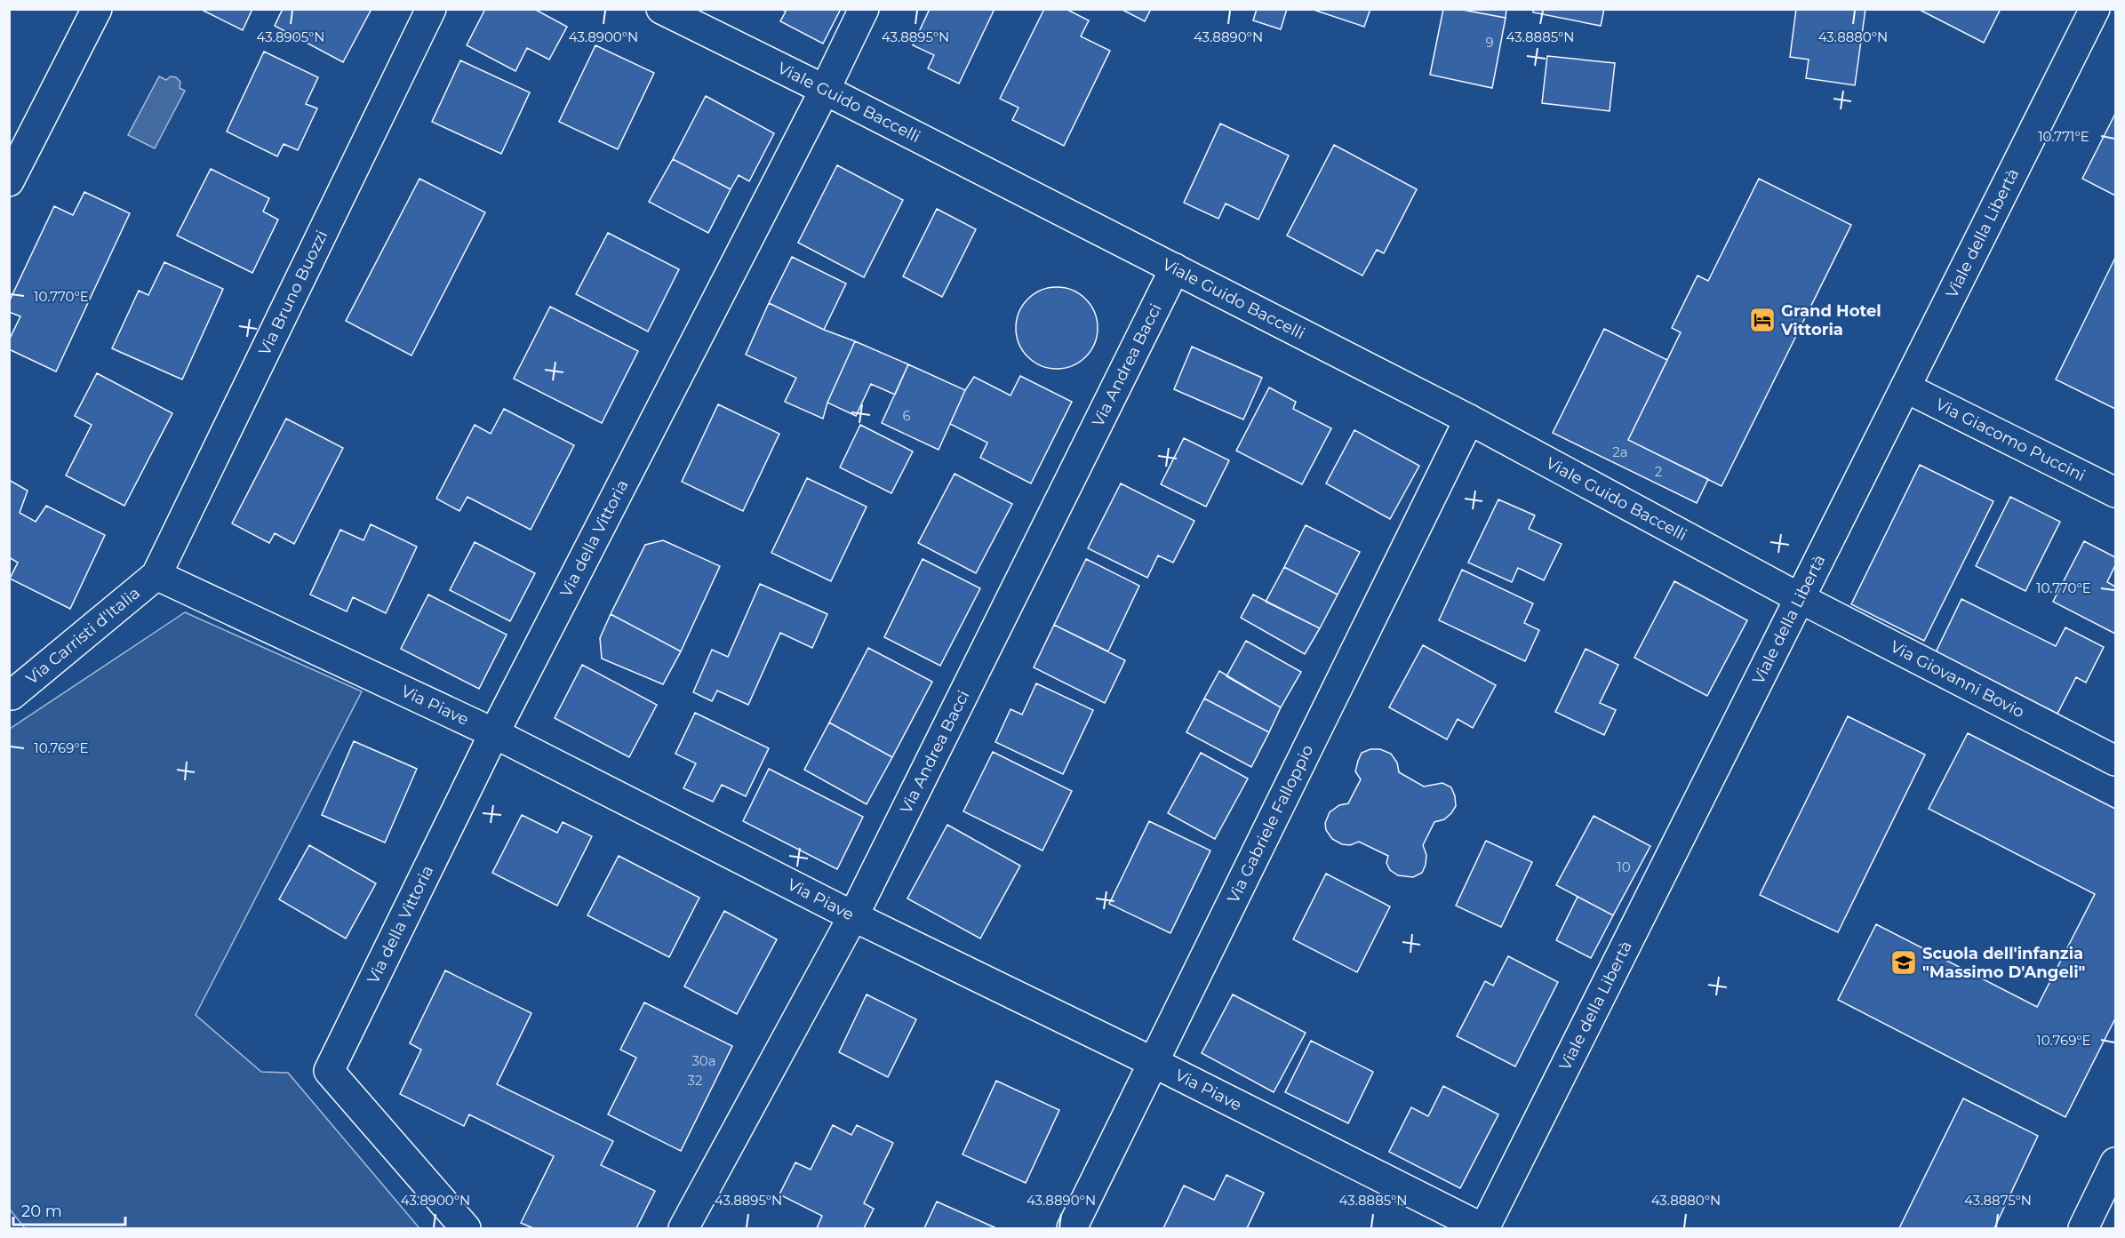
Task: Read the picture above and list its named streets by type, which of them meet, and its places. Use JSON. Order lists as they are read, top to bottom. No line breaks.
{"streets":{"street":["Viale Guido Baccelli","Viale della Libertà","Via Bruno Buozzi","Via Andrea Bacci","Via Giacomo Puccini","Via della Vittoria","Via Carristi d'Italia","Via Giovanni Bovio","Via Piave","Via Gabriele Falloppio"]},"crossings":[["Viale Guido Baccelli","Viale della Libertà"],["Viale Guido Baccelli","Via Andrea Bacci"],["Viale Guido Baccelli","Via della Vittoria"],["Viale Guido Baccelli","Via Giovanni Bovio"],["Viale Guido Baccelli","Via Gabriele Falloppio"],["Viale della Libertà","Via Giacomo Puccini"],["Viale della Libertà","Via Giovanni Bovio"],["Viale della Libertà","Via Piave"],["Via Bruno Buozzi","Via Carristi d'Italia"],["Via Bruno Buozzi","Via Piave"],["Via Andrea Bacci","Via Piave"],["Via della Vittoria","Via Piave"],["Via Carristi d'Italia","Via Piave"],["Via Piave","Via Gabriele Falloppio"]],"places":{"hotel":["Grand Hotel Vittoria"],"school or university":["Scuola dell'infanzia \"Massimo D'Angeli\""]},"house_numbers":["9","6","2a","2","10","30a","32"],"scale_bar":"20 m","coordinates":["43.8905°N","43.8900°N","43.8895°N","43.8890°N","43.8885°N","43.8880°N","10.771°E","10.770°E","10.769°E","43.8875°N"]}
